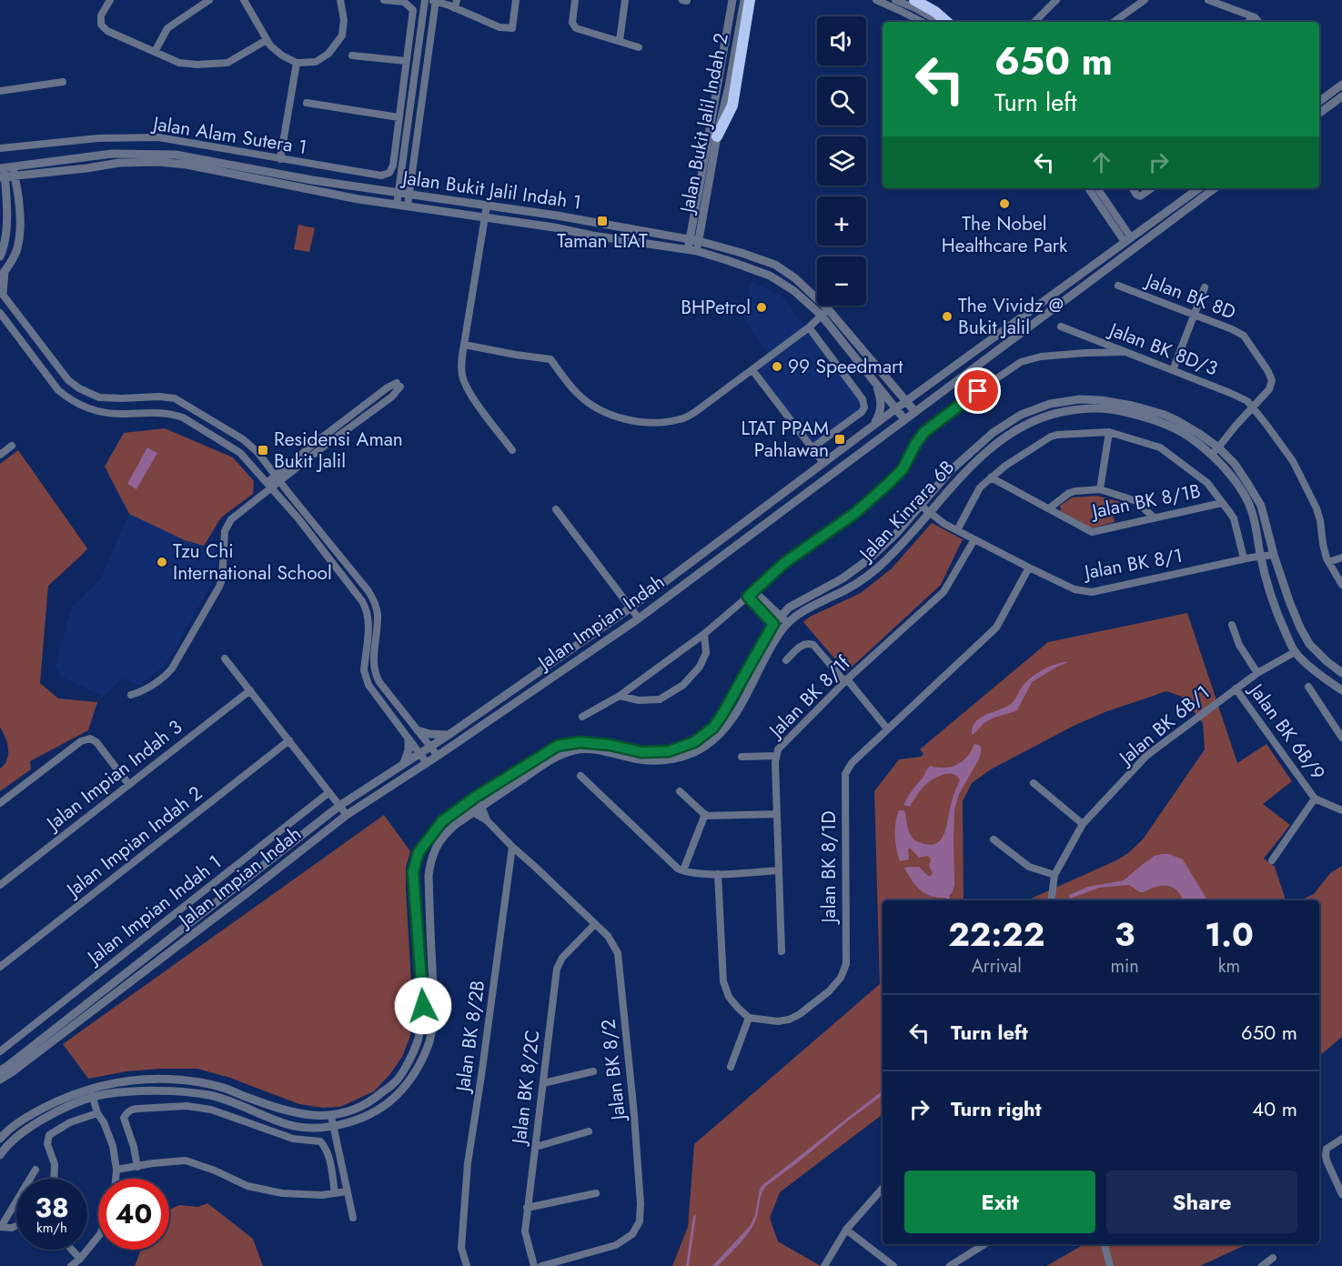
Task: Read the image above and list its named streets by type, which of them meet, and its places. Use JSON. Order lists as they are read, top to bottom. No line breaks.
{"streets":{"street":["Jalan Bukit Jalil Indah 2","Jalan Alam Sutera 1","Jalan Bukit Jalil Indah 1","Jalan BK 8D","Jalan BK 8D/3","Jalan BK 8/1B","Jalan Kinrara 6B","Jalan BK 8/1","Jalan Impian Indah","Jalan BK 8/1f","Jalan BK 6B/1","Jalan BK 6B/9","Jalan Impian Indah 3","Jalan Impian Indah 2","Jalan BK 8/1D","Jalan Impian Indah 1","Jalan BK 8/2B","Jalan BK 8/2","Jalan BK 8/2C"]},"crossings":[["Jalan Bukit Jalil Indah 2","Jalan Bukit Jalil Indah 1"],["Jalan Bukit Jalil Indah 1","Jalan Impian Indah"],["Jalan BK 8D","Jalan BK 8D/3"],["Jalan BK 8D","Jalan Kinrara 6B"],["Jalan Kinrara 6B","Jalan BK 8/1"],["Jalan Kinrara 6B","Jalan BK 6B/1"],["Jalan BK 8/1","Jalan BK 8/1f"],["Jalan BK 8/1","Jalan BK 8/1D"],["Jalan BK 6B/1","Jalan BK 6B/9"],["Jalan BK 8/2B","Jalan BK 8/2"],["Jalan BK 8/2","Jalan BK 8/2C"]],"places":{"other":["The Nobel Healthcare Park","BHPetrol","The Vividz @ Bukit Jalil","99 Speedmart","Tzu Chi International School"],"transit":["Taman LTAT","LTAT PPAM Pahlawan","Residensi Aman Bukit Jalil"]},"page":{"map_buttons":["+","−"],"turn":["650 m","Turn left"],"eta":["22:22","Arrival","3","min","1.0","km"],"list":[{"name":"Turn left","value":"650 m"},{"name":"Turn right","value":"40 m"}],"buttons":["Exit","Share"],"speed":"38 km/h","limit":"40"}}
